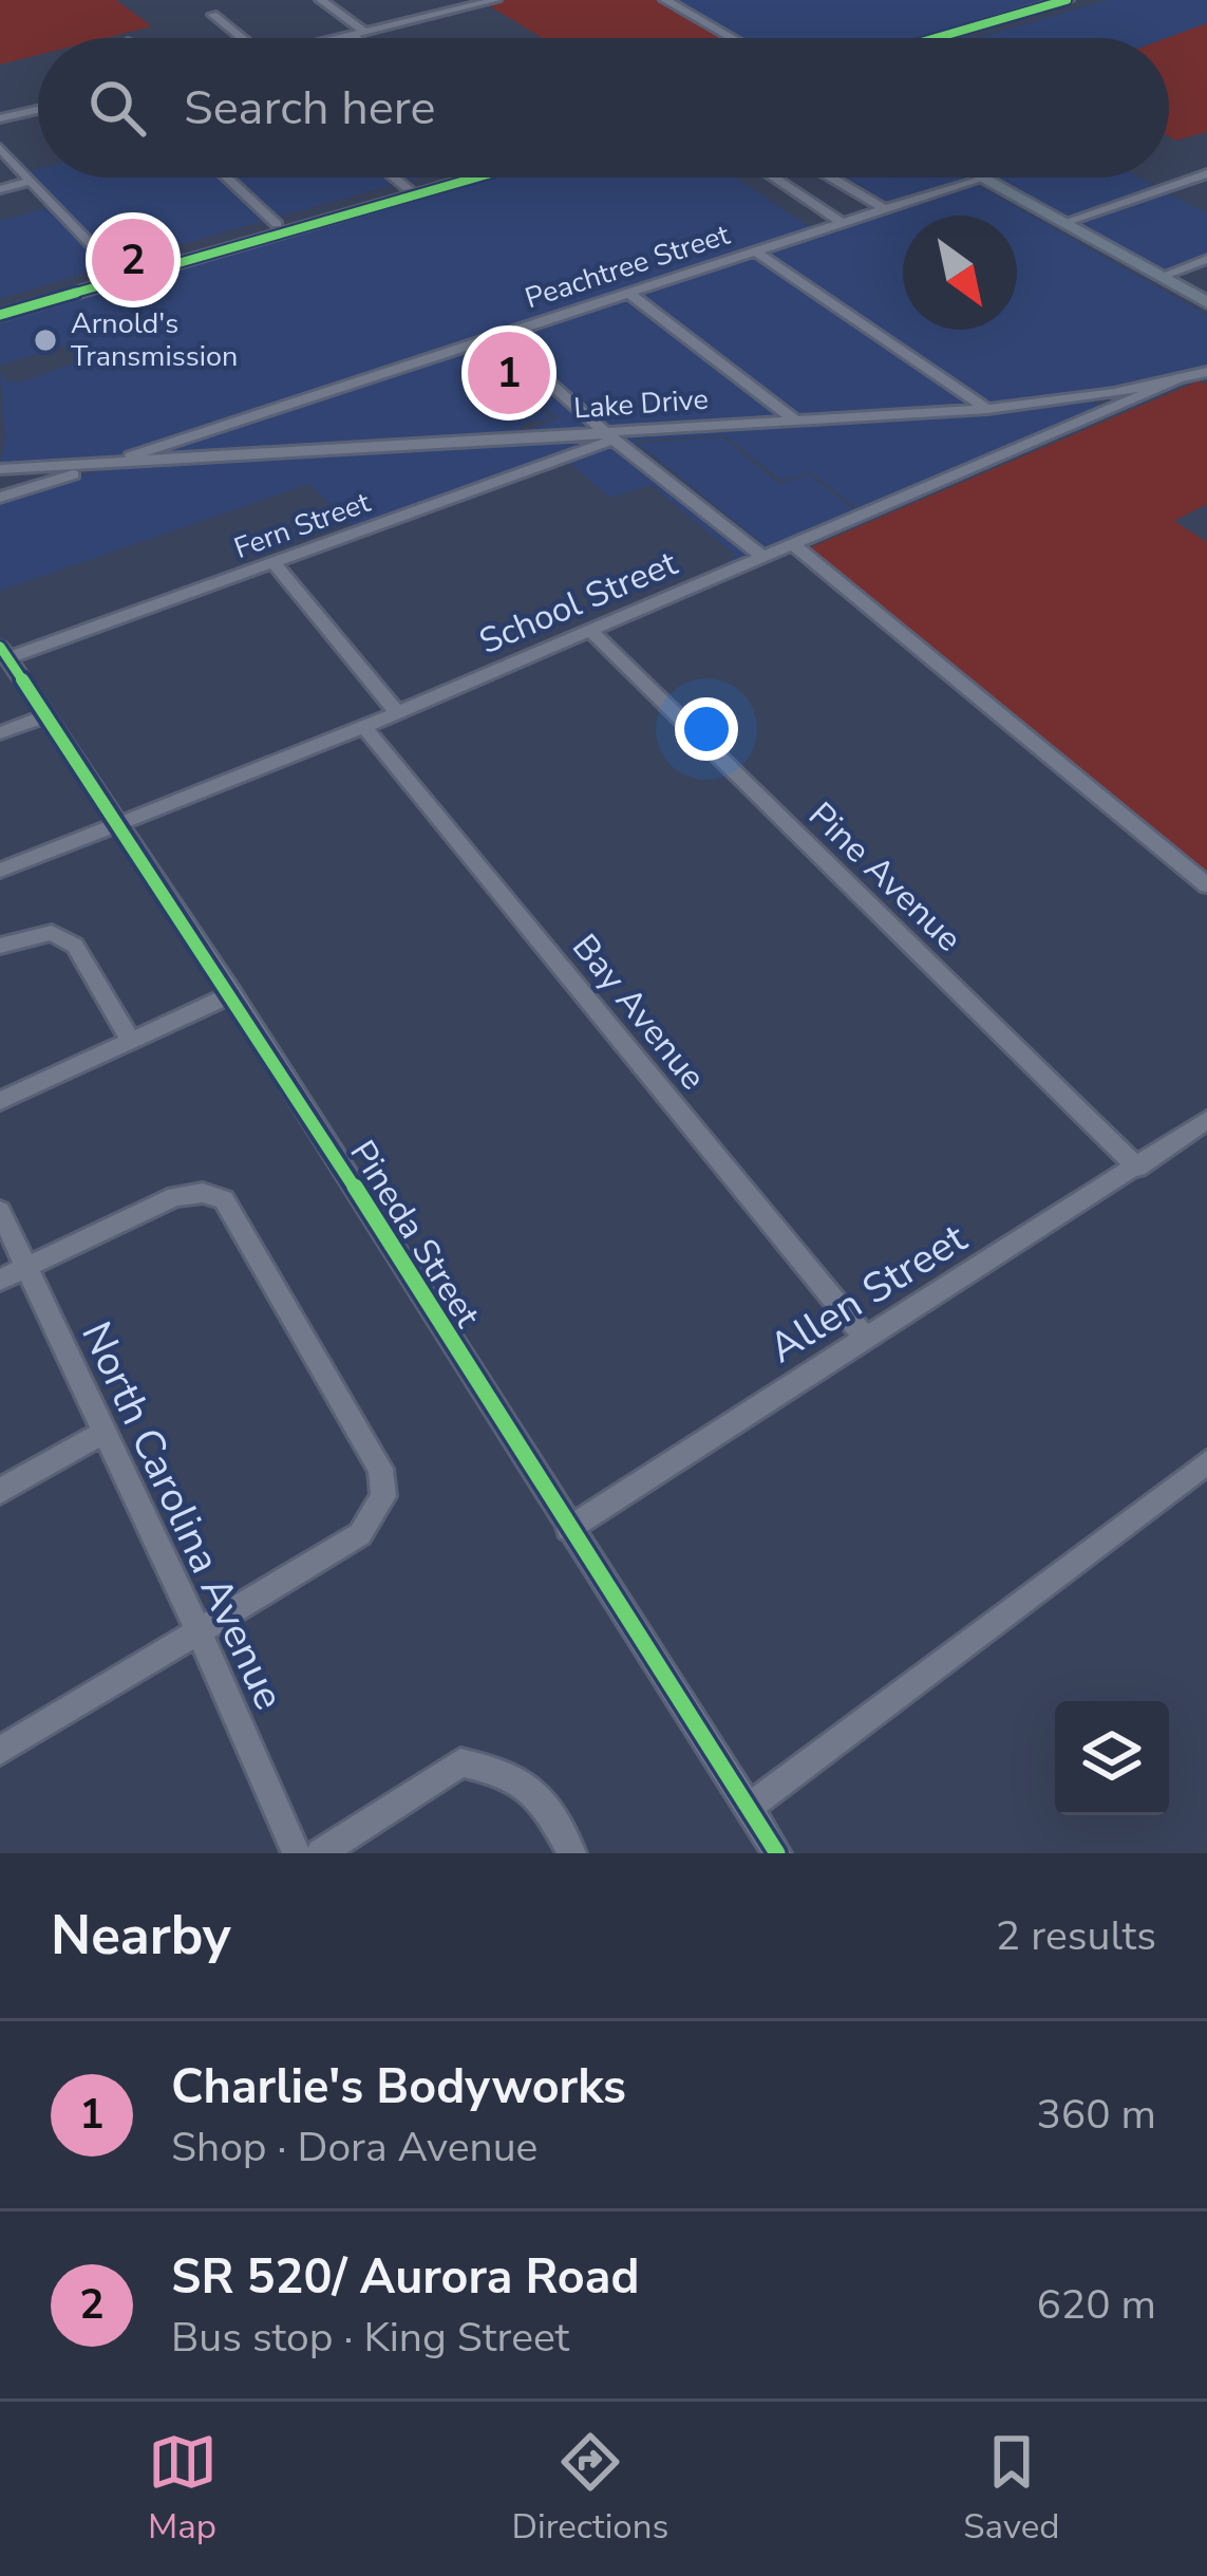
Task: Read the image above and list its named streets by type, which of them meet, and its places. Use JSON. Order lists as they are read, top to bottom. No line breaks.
{"streets":{"street":["Peachtree Street","Lake Drive","Fern Street","School Street","Pine Avenue","Bay Avenue","Pineda Street","Allen Street","North Carolina Avenue"]},"crossings":[["Peachtree Street","Lake Drive"],["Lake Drive","Fern Street"],["Lake Drive","School Street"],["Fern Street","Pineda Street"],["School Street","Pine Avenue"],["School Street","Bay Avenue"],["School Street","Pineda Street"],["Pine Avenue","Allen Street"],["Bay Avenue","Allen Street"],["Pineda Street","Allen Street"]],"places":["Arnold's Transmission"],"north":"bottom right","page":{"search":"Search here","pins":["2","1"],"heading":["Nearby","2 results"],"list":[{"mark":"1","name":"Charlie's Bodyworks","note":"Shop · Dora Avenue","value":"360 m"},{"mark":"2","name":"SR 520/ Aurora Road","note":"Bus stop · King Street","value":"620 m"}],"nav":["Map","Directions","Saved"]}}
